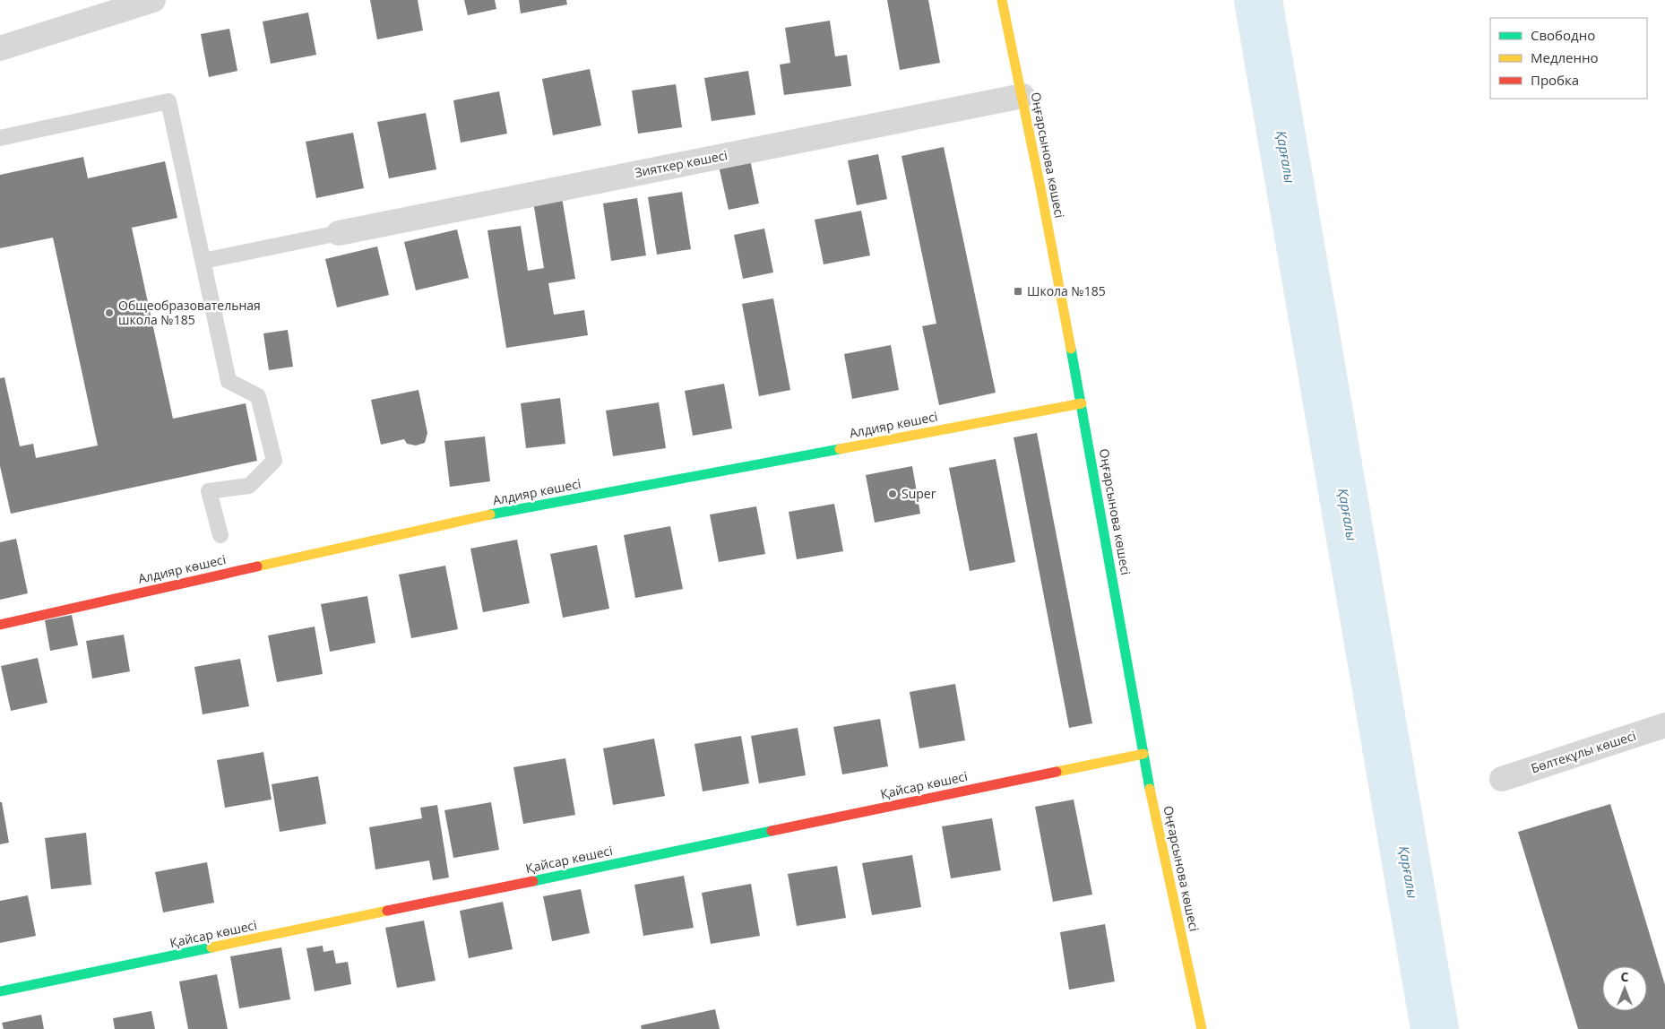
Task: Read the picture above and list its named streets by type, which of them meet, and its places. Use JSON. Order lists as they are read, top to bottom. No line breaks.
{"streets":{"street":["Оңғарсынова көшесі","Зияткер көшесі","Алдияр көшесі","Бөлтекұлы көшесі","Қайсар көшесі"]},"crossings":[["Оңғарсынова көшесі","Зияткер көшесі"],["Оңғарсынова көшесі","Алдияр көшесі"],["Оңғарсынова көшесі","Қайсар көшесі"]],"water":["Қарғалы"],"places":{"transit":["Школа №185"],"other":["Общеобразовательная школа №185","Super"]},"legend":["Свободно","Медленно","Пробка"],"north":"top"}
